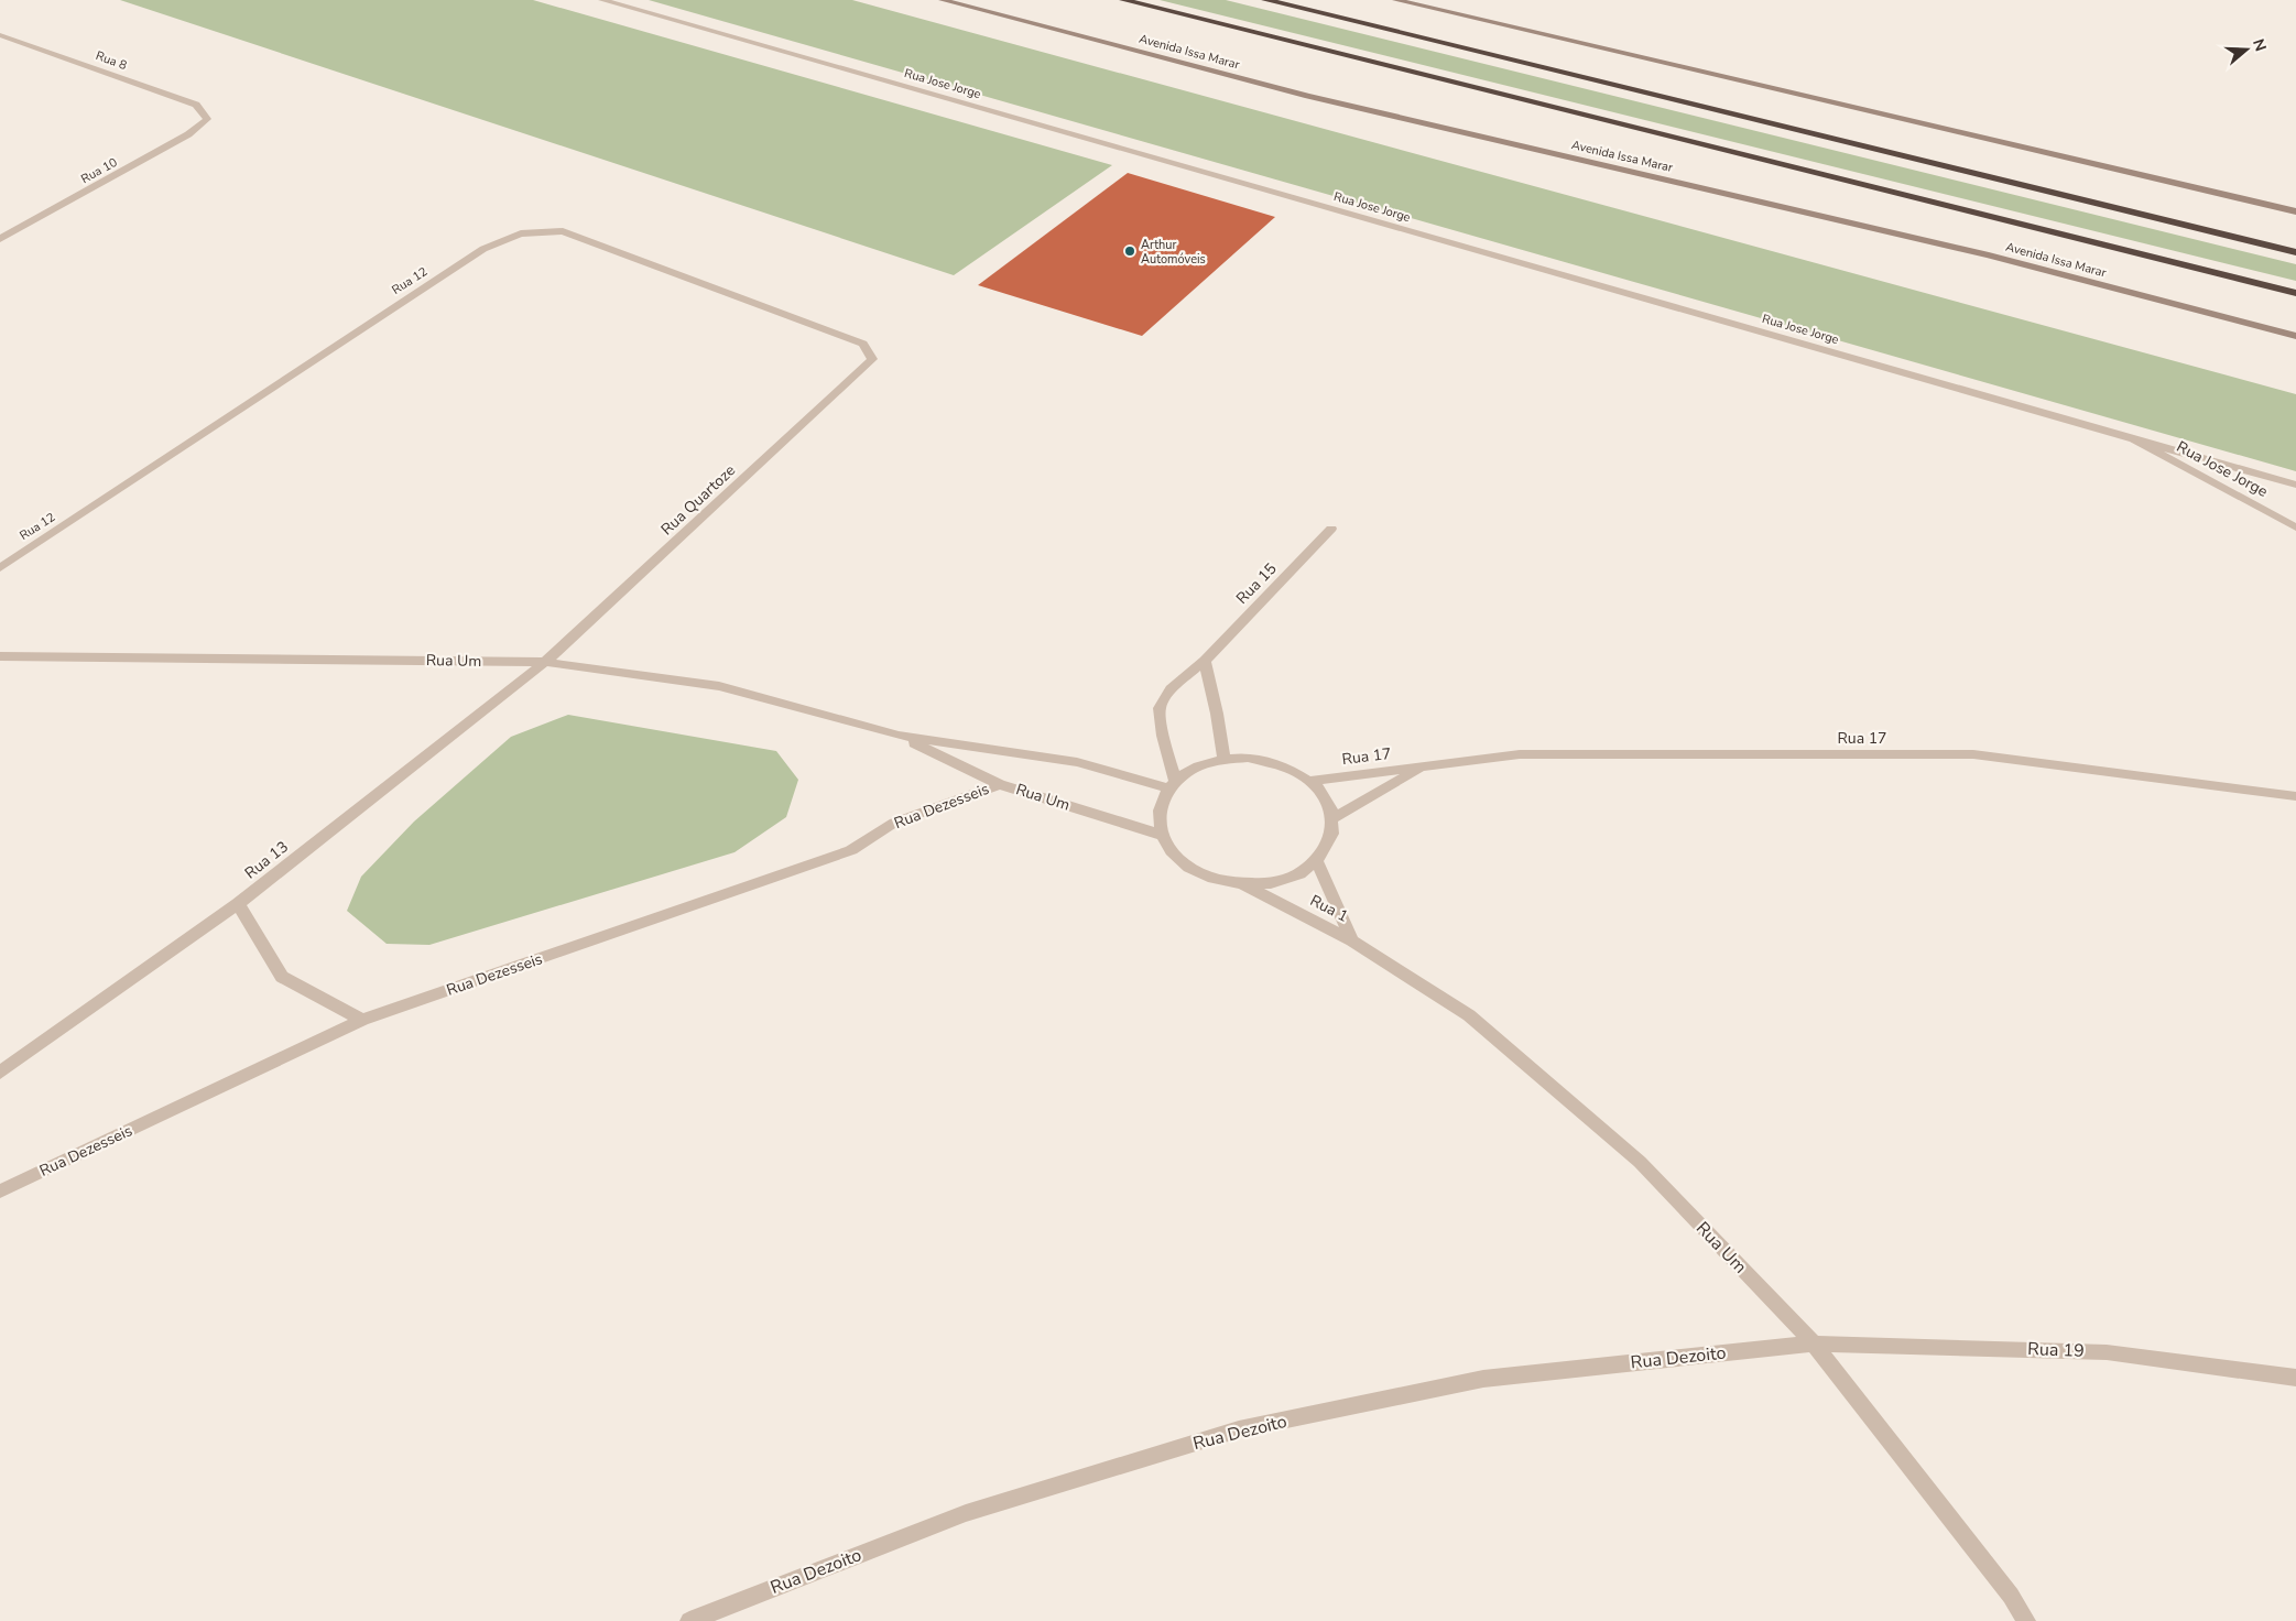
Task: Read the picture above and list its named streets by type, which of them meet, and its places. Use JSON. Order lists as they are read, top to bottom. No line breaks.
{"streets":{"street":["Avenida Issa Marar","Rua 8","Rua Jose Jorge","Rua 10","Rua 12","Rua Quartoze","Rua 15","Rua Um","Rua 17","Rua Dezesseis","Rua 13","Rua 1","Rua 19","Rua Dezoito"]},"crossings":[["Rua 8","Rua 10"],["Rua 12","Rua Quartoze"],["Rua Quartoze","Rua Um"],["Rua Quartoze","Rua 13"],["Rua 15","Rua Um"],["Rua 15","Rua 17"],["Rua 15","Rua 1"],["Rua Um","Rua 17"],["Rua Um","Rua Dezesseis"],["Rua Um","Rua 13"],["Rua Um","Rua 1"],["Rua Um","Rua 19"],["Rua Um","Rua Dezoito"],["Rua 17","Rua 1"],["Rua 19","Rua Dezoito"]],"places":["Arthur Automóveis"],"north":"right"}
